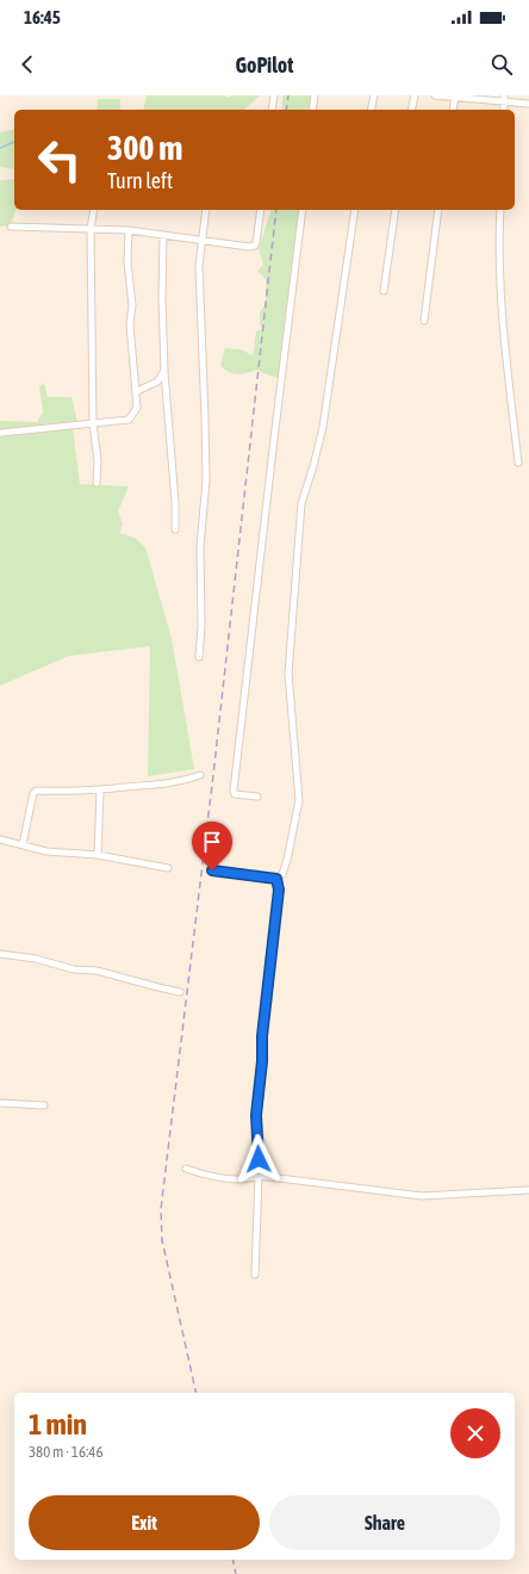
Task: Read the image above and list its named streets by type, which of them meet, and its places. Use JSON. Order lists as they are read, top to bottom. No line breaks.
{"page":{"status":"16:45","header":"GoPilot","turn":["300 m","Turn left"],"heading":["1 min","380 m · 16:46"],"buttons":["Exit","Share"]}}
